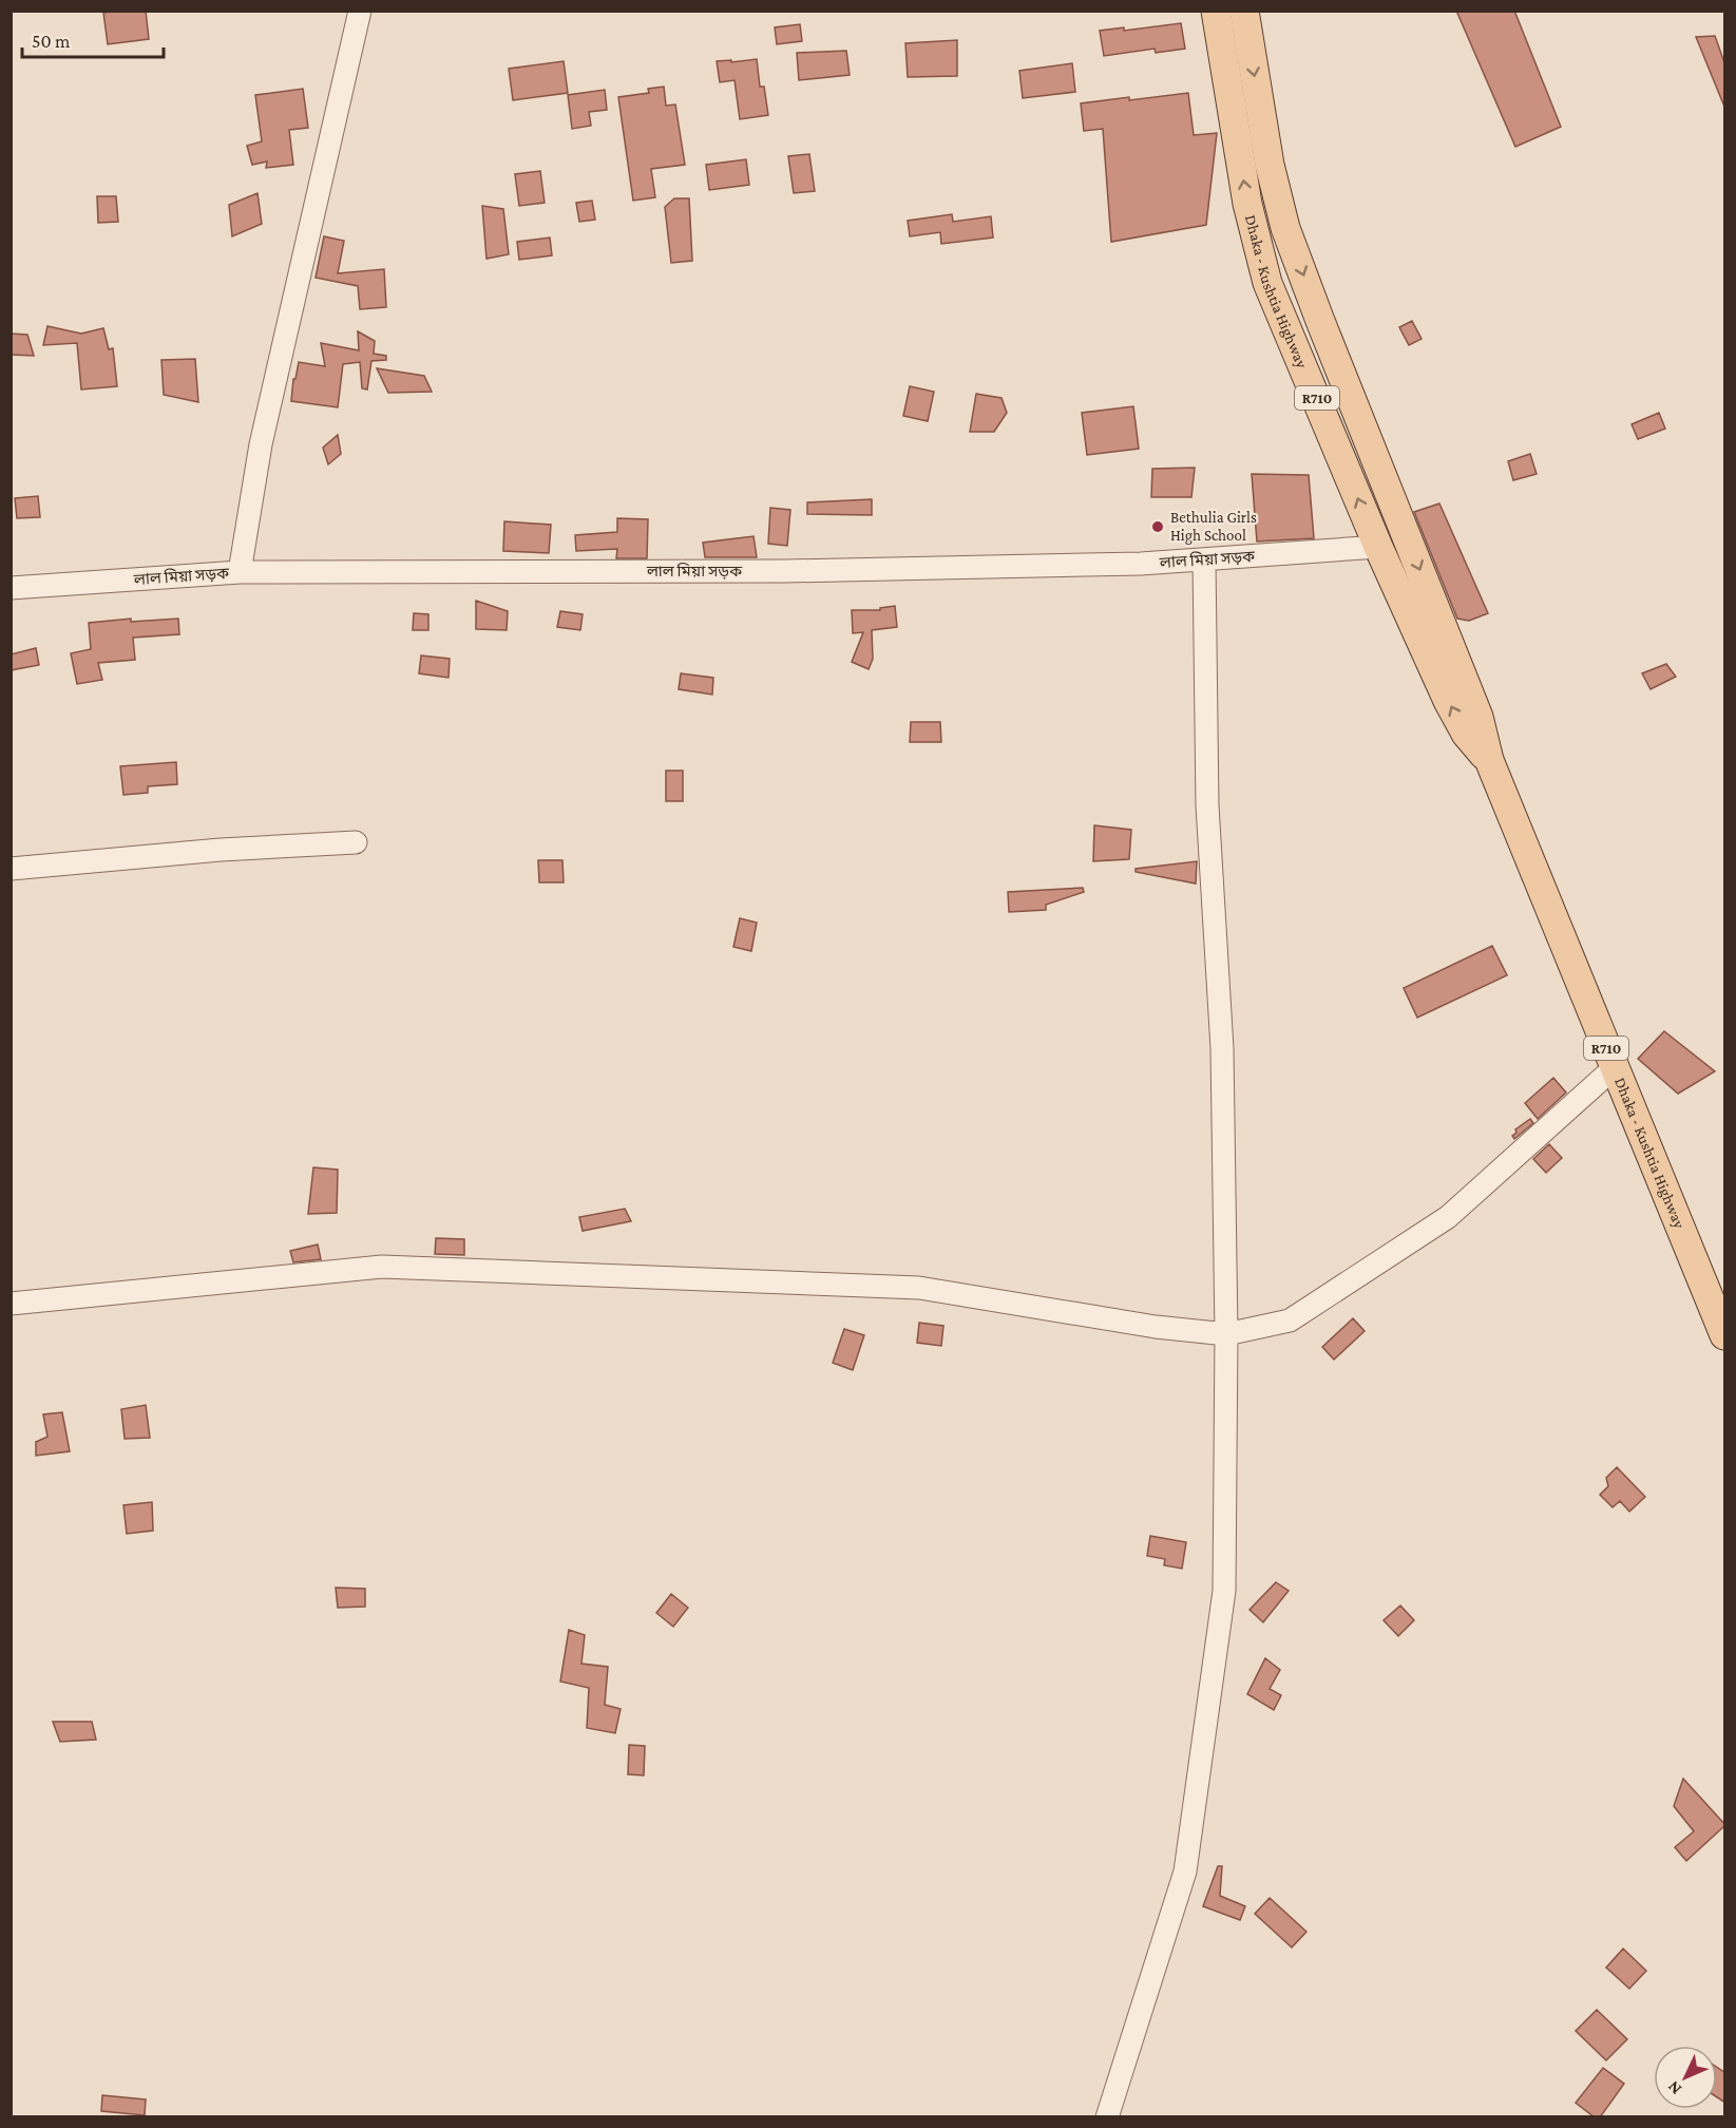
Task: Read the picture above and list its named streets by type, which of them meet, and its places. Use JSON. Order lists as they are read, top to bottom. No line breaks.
{"streets":{"main road":["Dhaka - Kushtia Highway","R710"],"street":["লাল মিয়া সড়ক"]},"crossings":[["Dhaka - Kushtia Highway","লাল মিয়া সড়ক"]],"places":["Bethulia Girls High School"],"scale_bar":"50 m","north":"bottom left"}
